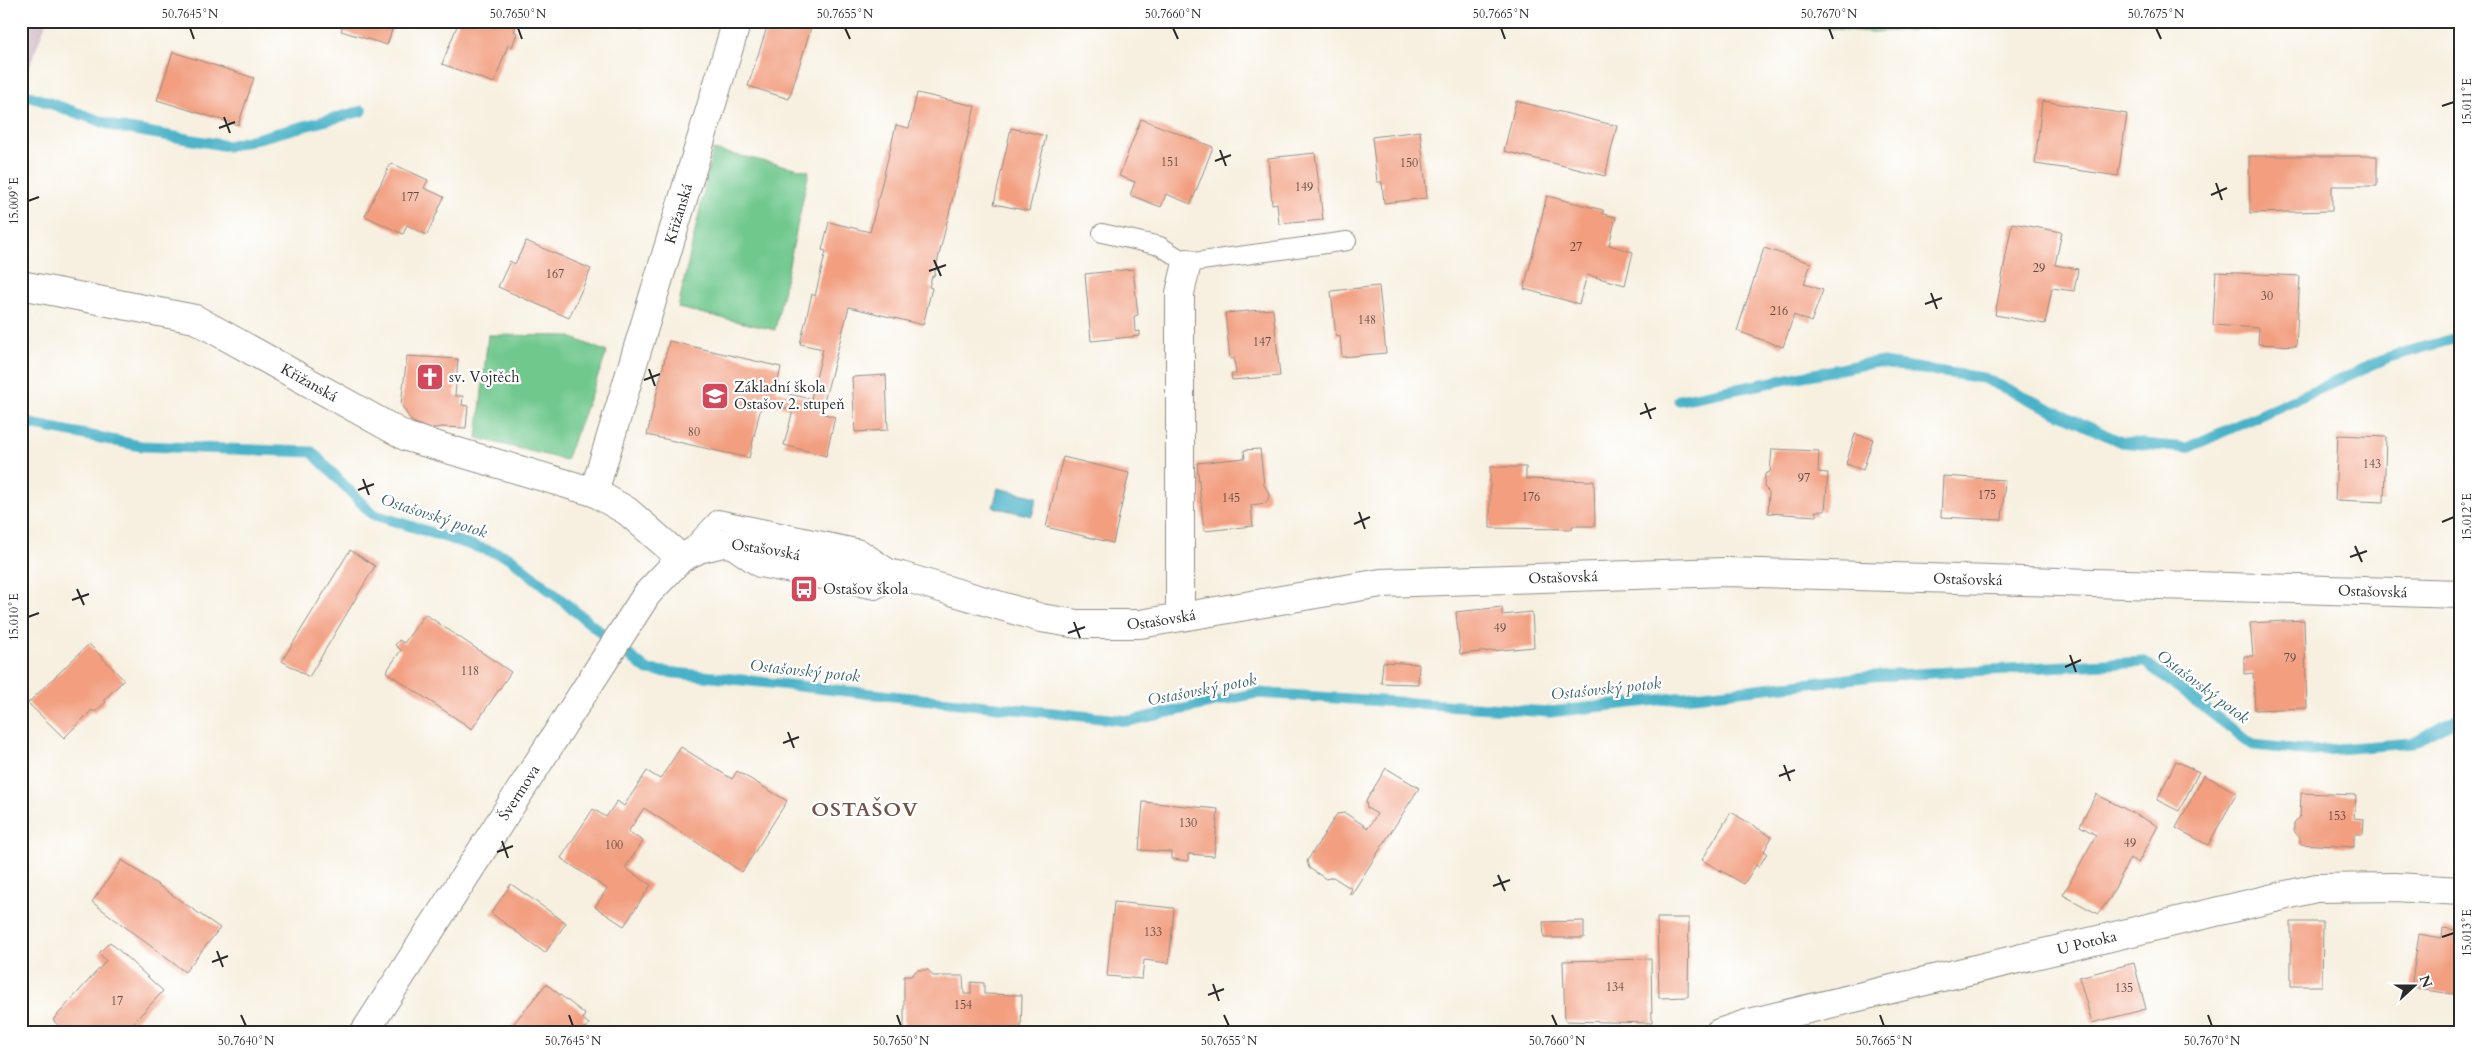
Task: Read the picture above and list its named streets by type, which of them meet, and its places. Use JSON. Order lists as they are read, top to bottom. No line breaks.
{"streets":{"street":["Křižanská","Ostašovská","Švermova","U Potoka"]},"crossings":[["Křižanská","Ostašovská"],["Křižanská","Švermova"],["Ostašovská","Švermova"]],"districts":["OSTAŠOV"],"water":["Ostašovský potok"],"places":{"church":["sv. Vojtěch"],"school or university":["Základní škola Ostašov 2. stupeň"],"bus stop":["Ostašov škola"]},"house_numbers":["151","150","149","177","27","29","167","30","216","148","147","80","143","97","175","176","145","49","79","118","153","130","49","100","133","134","135","17","154"],"north":"right","coordinates":["50.7645°N","50.7650°N","50.7655°N","50.7660°N","50.7665°N","50.7670°N","50.7675°N","15.011°E","15.009°E","15.012°E","15.010°E","15.013°E","50.7640°N"]}
